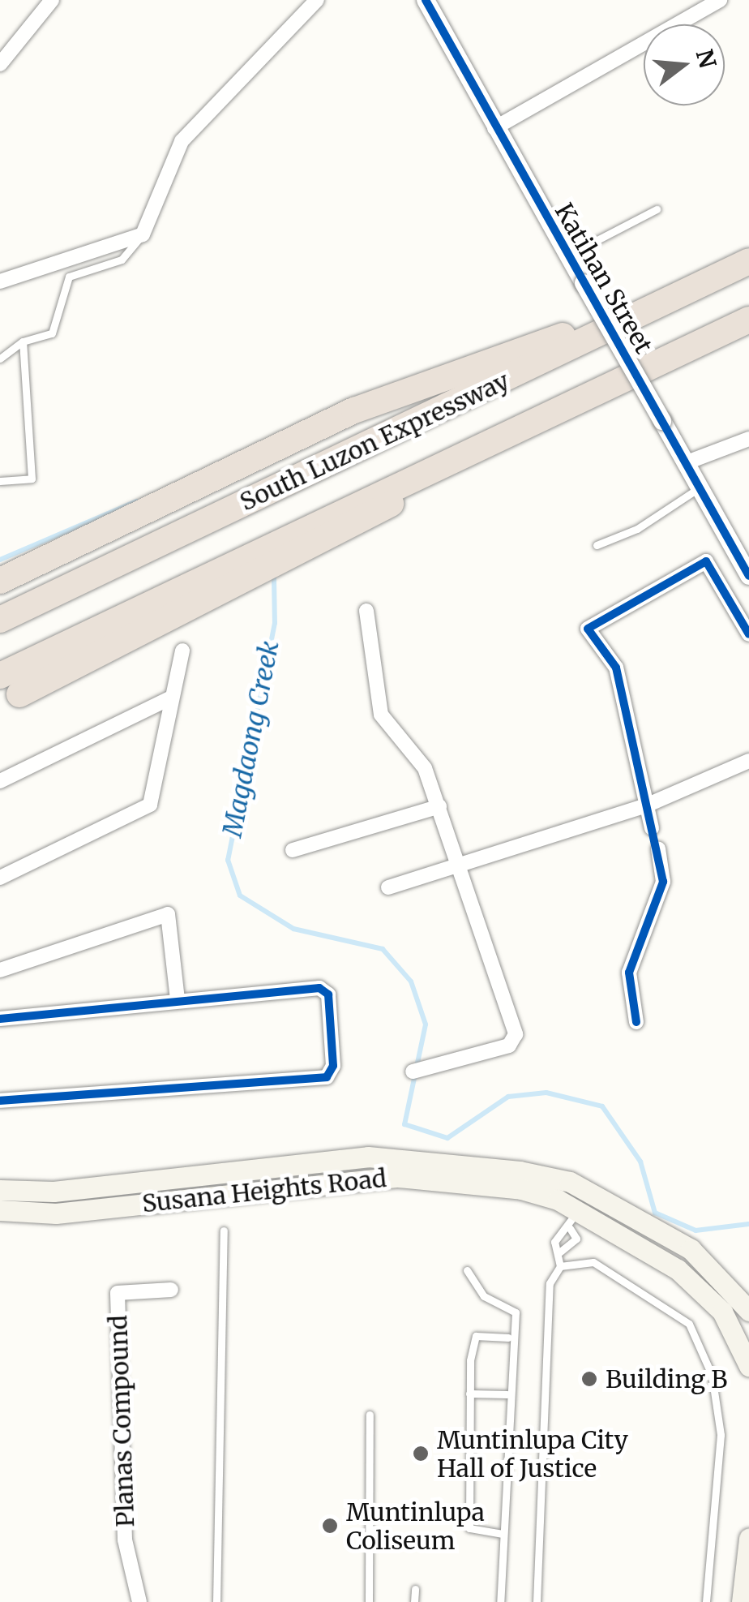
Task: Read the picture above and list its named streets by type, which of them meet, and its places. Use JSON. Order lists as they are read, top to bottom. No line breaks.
{"streets":{"highway":["South Luzon Expressway"],"main road":["Susana Heights Road"],"street":["Katihan Street","Planas Compound"]},"water":["Magdaong Creek"],"places":["Building B","Muntinlupa City Hall of Justice","Muntinlupa Coliseum"],"north":"right"}
